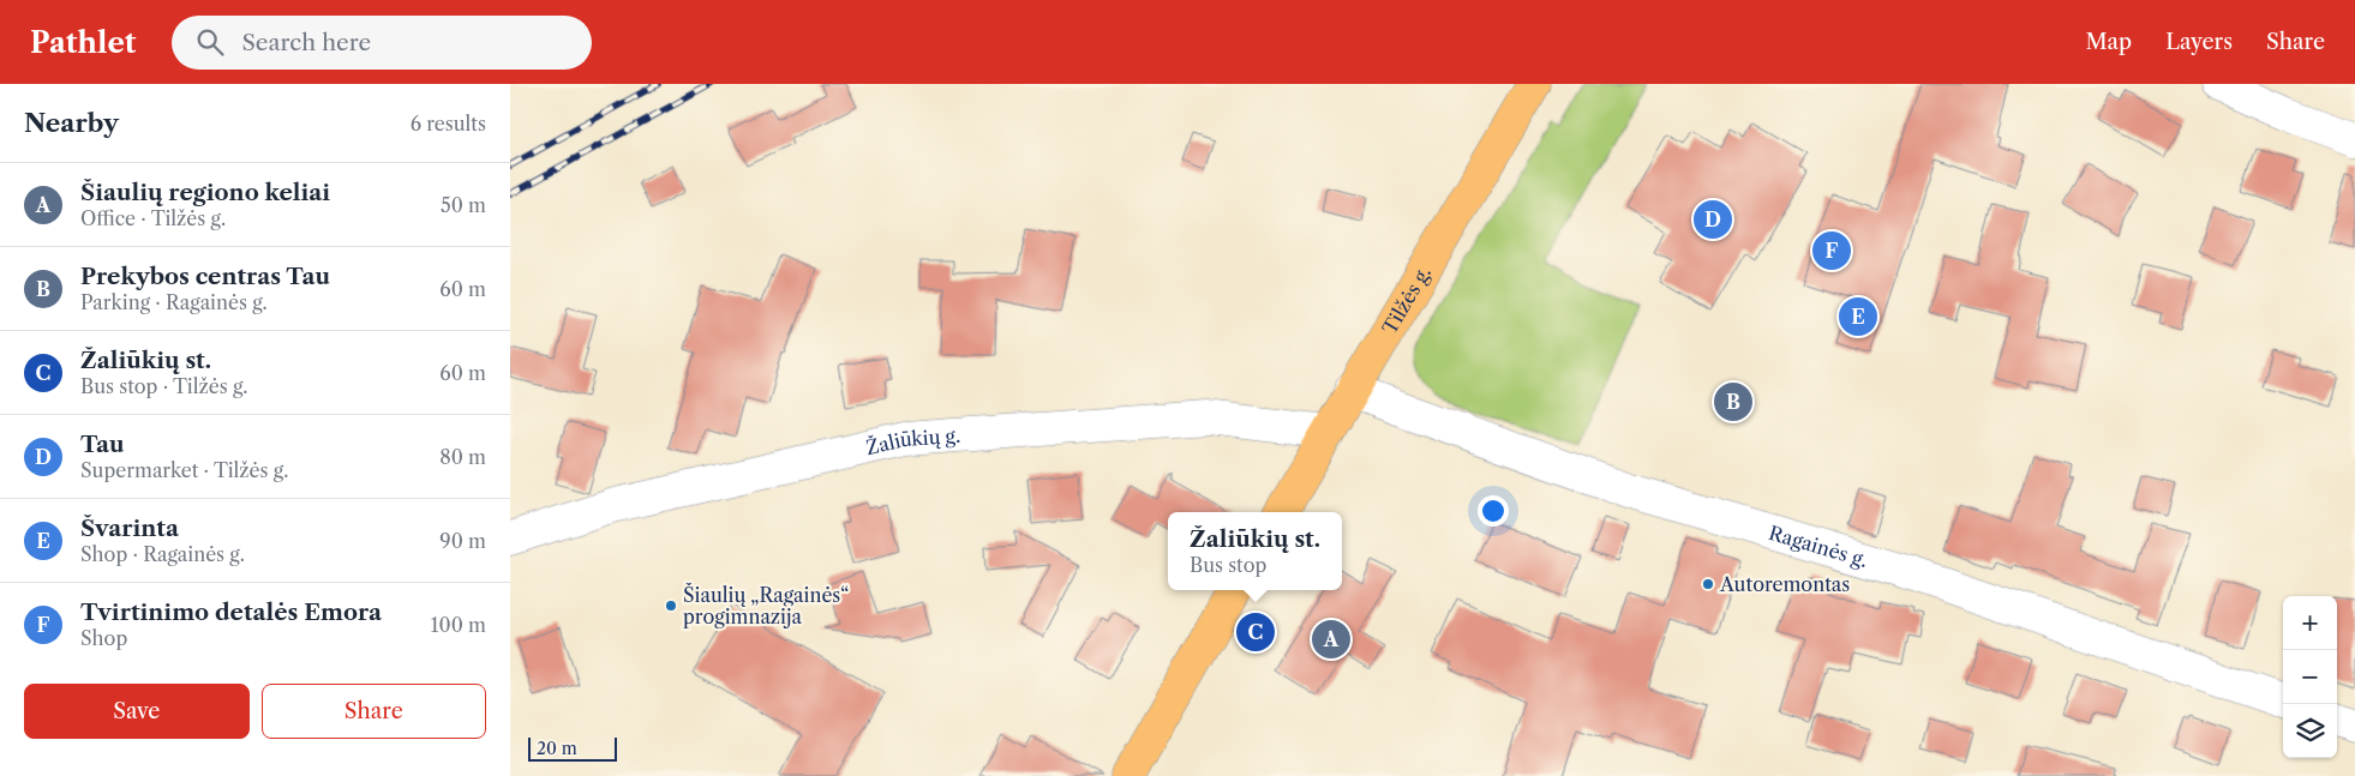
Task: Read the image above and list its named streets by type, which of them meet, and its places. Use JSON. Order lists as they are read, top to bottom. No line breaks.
{"streets":{"highway":["Tilžės g."],"street":["Žaliūkių g.","Ragainės g."]},"crossings":[["Tilžės g.","Žaliūkių g."],["Tilžės g.","Ragainės g."]],"places":["Autoremontas","Šiaulių „Ragainės“ progimnazija"],"scale_bar":"20 m","page":{"header":"Pathlet","search":"Search here","nav":["Map","Layers","Share"],"heading":["Nearby","6 results"],"list":[{"mark":"A","name":"Šiaulių regiono keliai","note":"Office · Tilžės g.","value":"50 m"},{"mark":"B","name":"Prekybos centras Tau","note":"Parking · Ragainės g.","value":"60 m"},{"mark":"C","name":"Žaliūkių st.","note":"Bus stop · Tilžės g.","value":"60 m"},{"mark":"D","name":"Tau","note":"Supermarket · Tilžės g.","value":"80 m"},{"mark":"E","name":"Švarinta","note":"Shop · Ragainės g.","value":"90 m"},{"mark":"F","name":"Tvirtinimo detalės Emora","note":"Shop","value":"100 m"}],"pins":["D","F","E","B","C","A"],"popup":["Žaliūkių st.","Bus stop"],"map_buttons":["+","−"],"buttons":["Save","Share"],"scale":"20 m"}}
